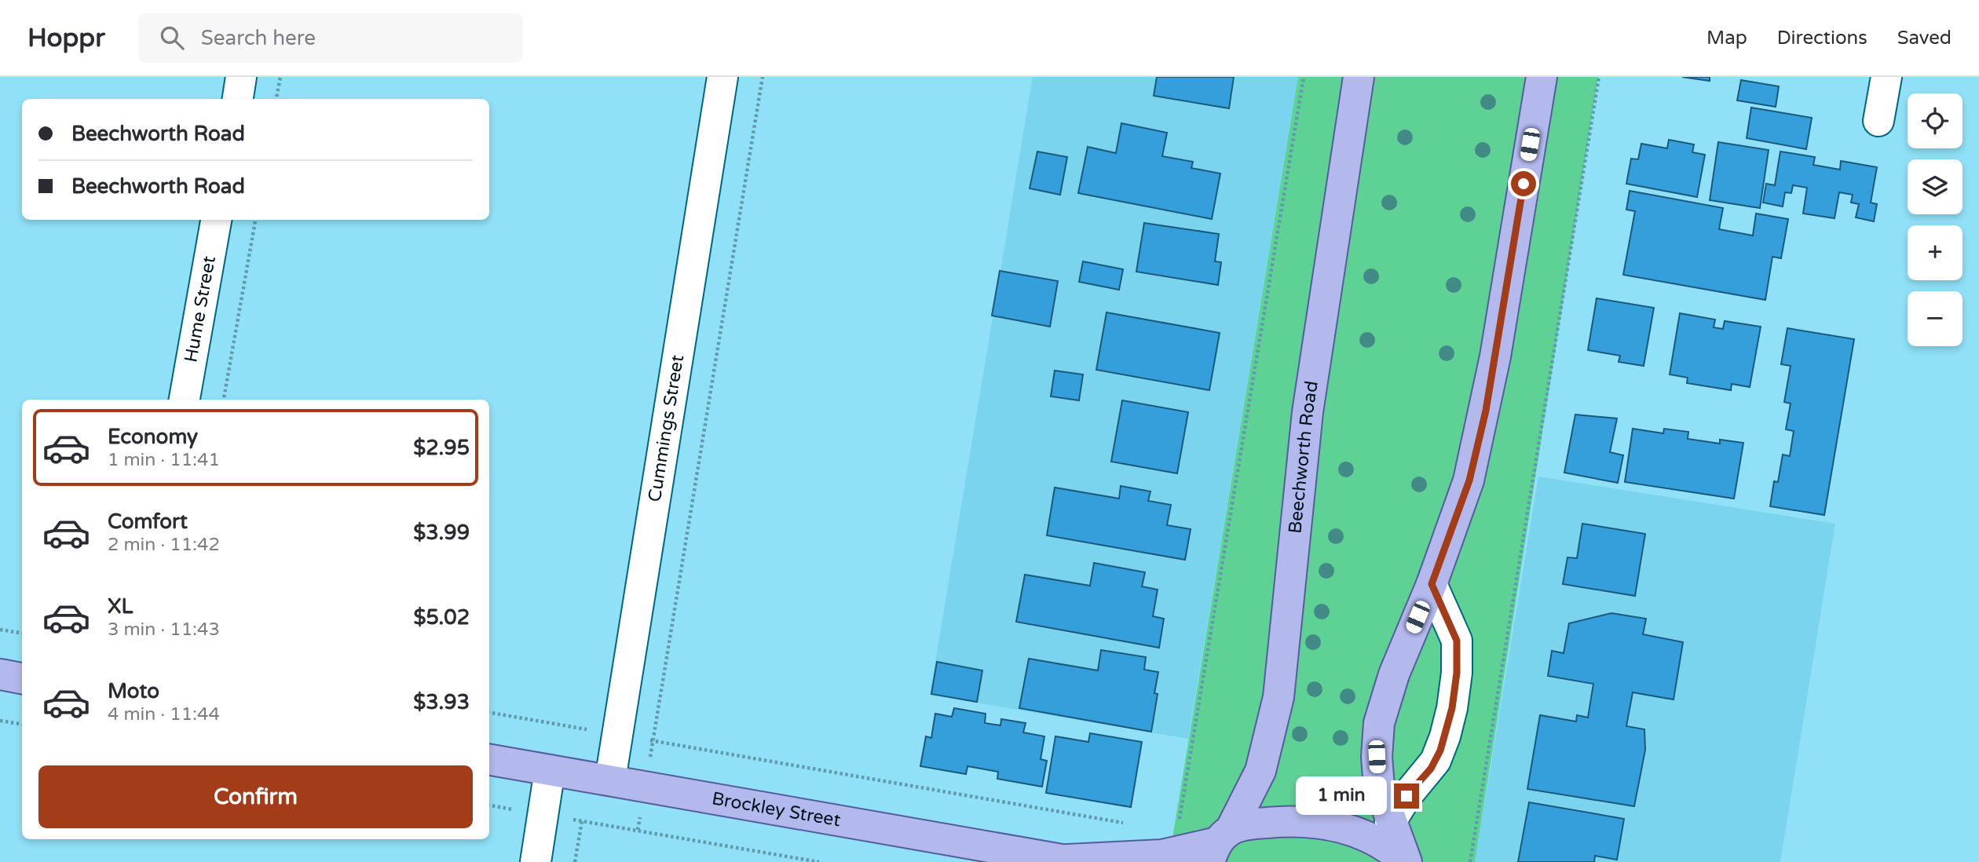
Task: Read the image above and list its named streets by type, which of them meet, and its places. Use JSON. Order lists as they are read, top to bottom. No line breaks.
{"streets":{"main road":["Beechworth Road","Brockley Street"],"street":["Hume Street","Cummings Street"]},"crossings":[["Cummings Street","Brockley Street"],["Beechworth Road","Brockley Street"]],"page":{"header":"Hoppr","search":"Search here","nav":["Map","Directions","Saved"],"map_buttons":["+","−"],"banner":["Beechworth Road","Beechworth Road"],"list":[{"name":"Economy","note":"1 min · 11:41","value":"$2.95"},{"name":"Comfort","note":"2 min · 11:42","value":"$3.99"},{"name":"XL","note":"3 min · 11:43","value":"$5.02"},{"name":"Moto","note":"4 min · 11:44","value":"$3.93"}],"buttons":"Confirm","bubble":"1 min"}}
